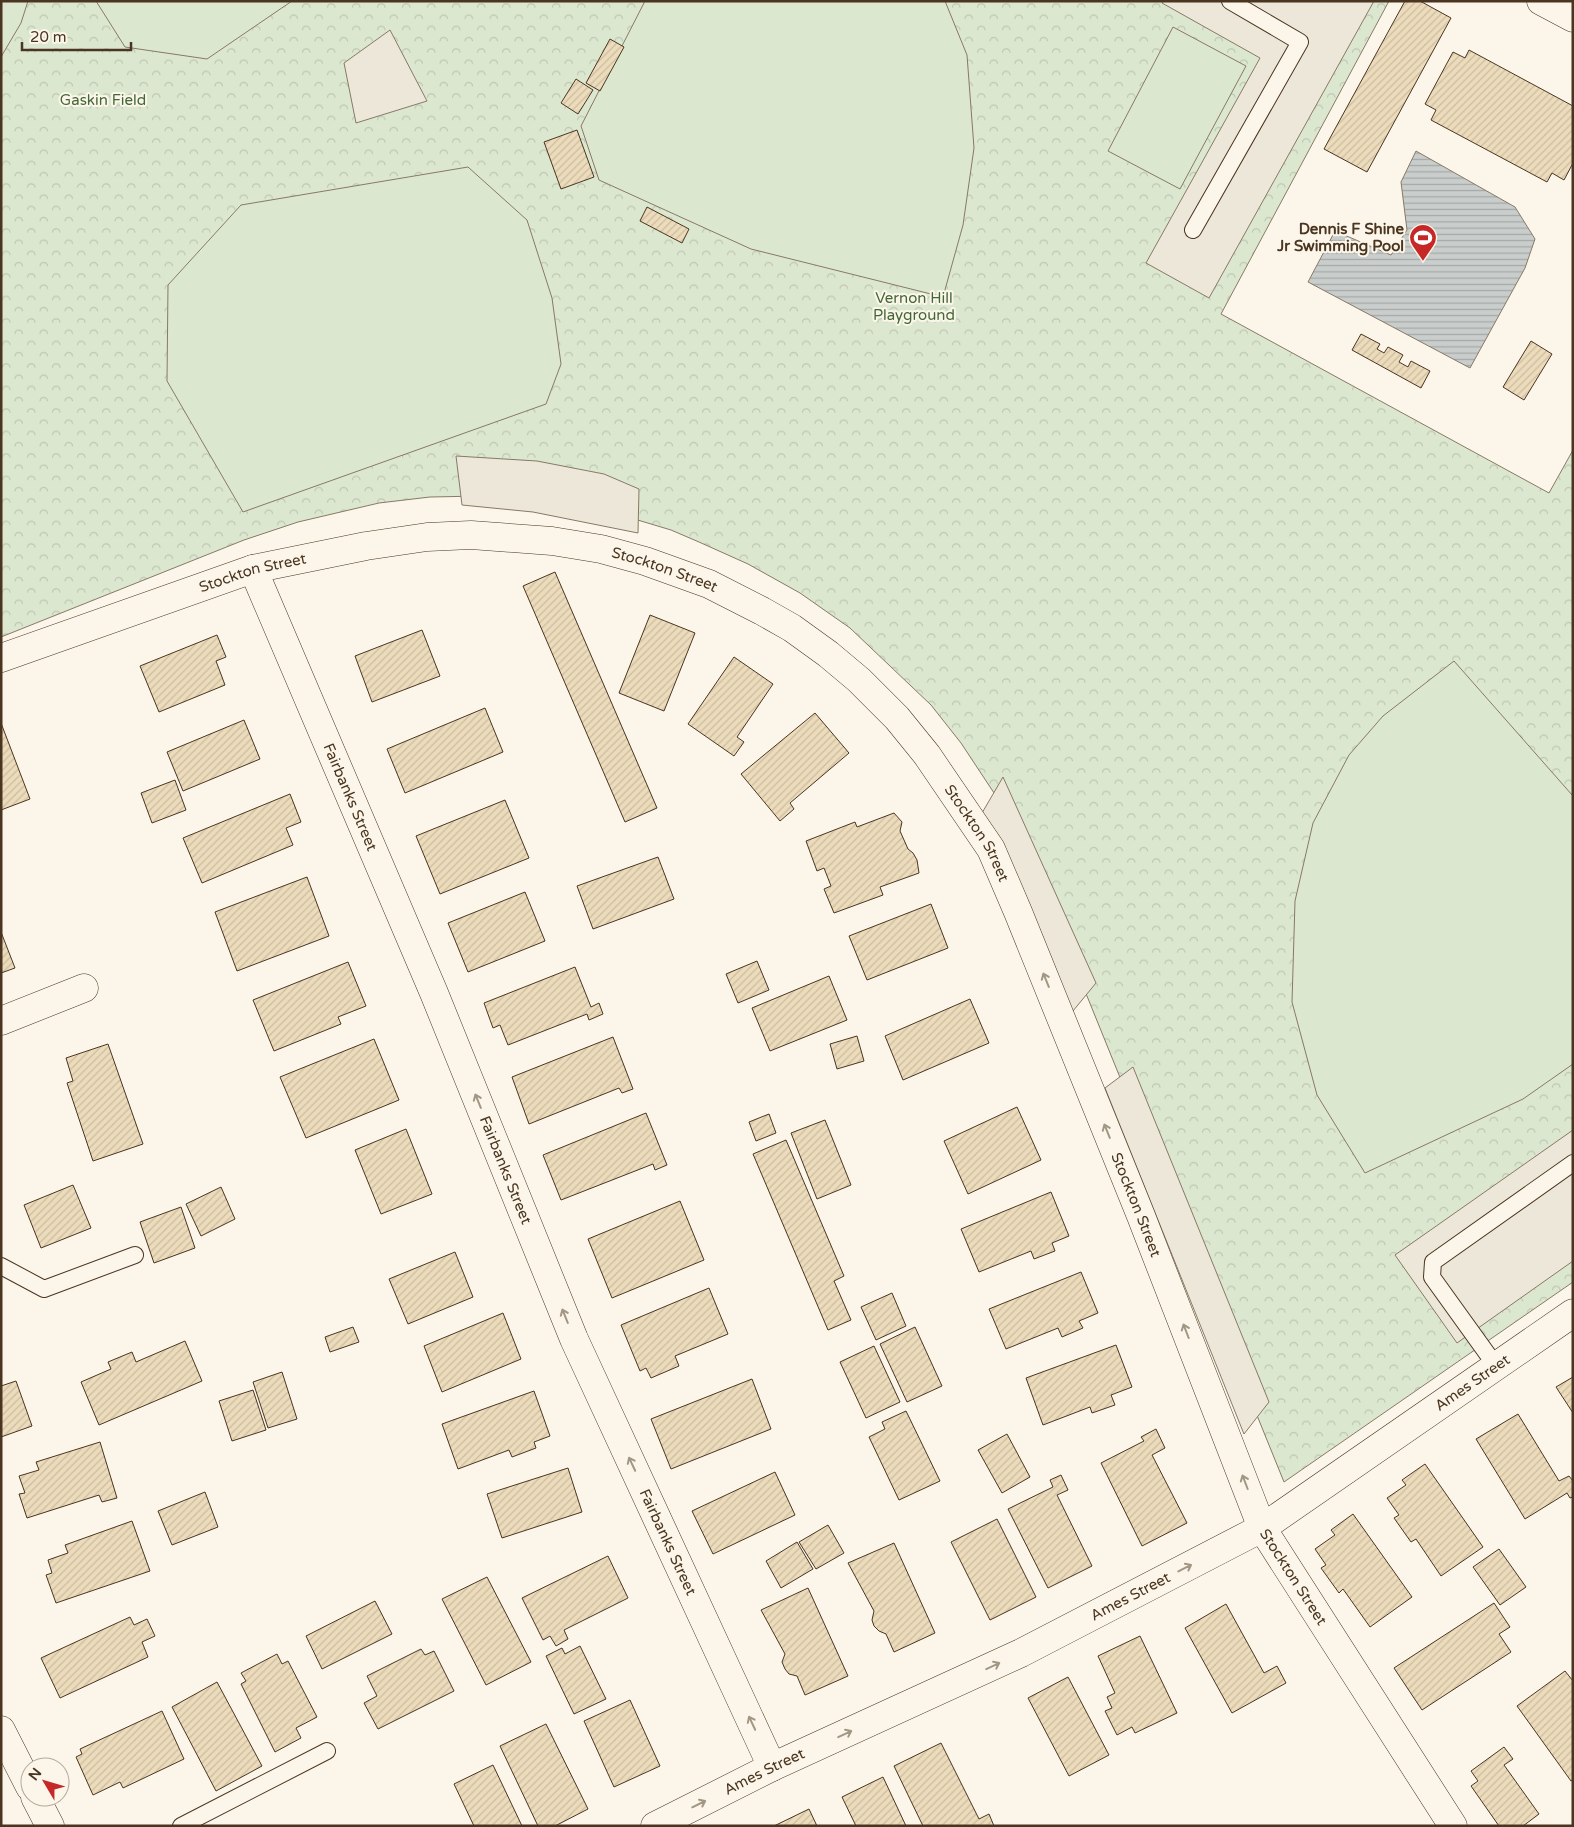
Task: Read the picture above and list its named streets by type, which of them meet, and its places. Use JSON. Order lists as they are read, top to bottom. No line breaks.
{"streets":{"street":["Stockton Street","Fairbanks Street","Ames Street"]},"crossings":[["Stockton Street","Fairbanks Street"],["Stockton Street","Ames Street"],["Fairbanks Street","Ames Street"]],"one_way":["Stockton Street","Fairbanks Street","Ames Street"],"parks":["Gaskin Field","Vernon Hill Playground"],"places":{"sports":["Dennis F Shine Jr Swimming Pool"]},"scale_bar":"20 m","north":"top left"}
